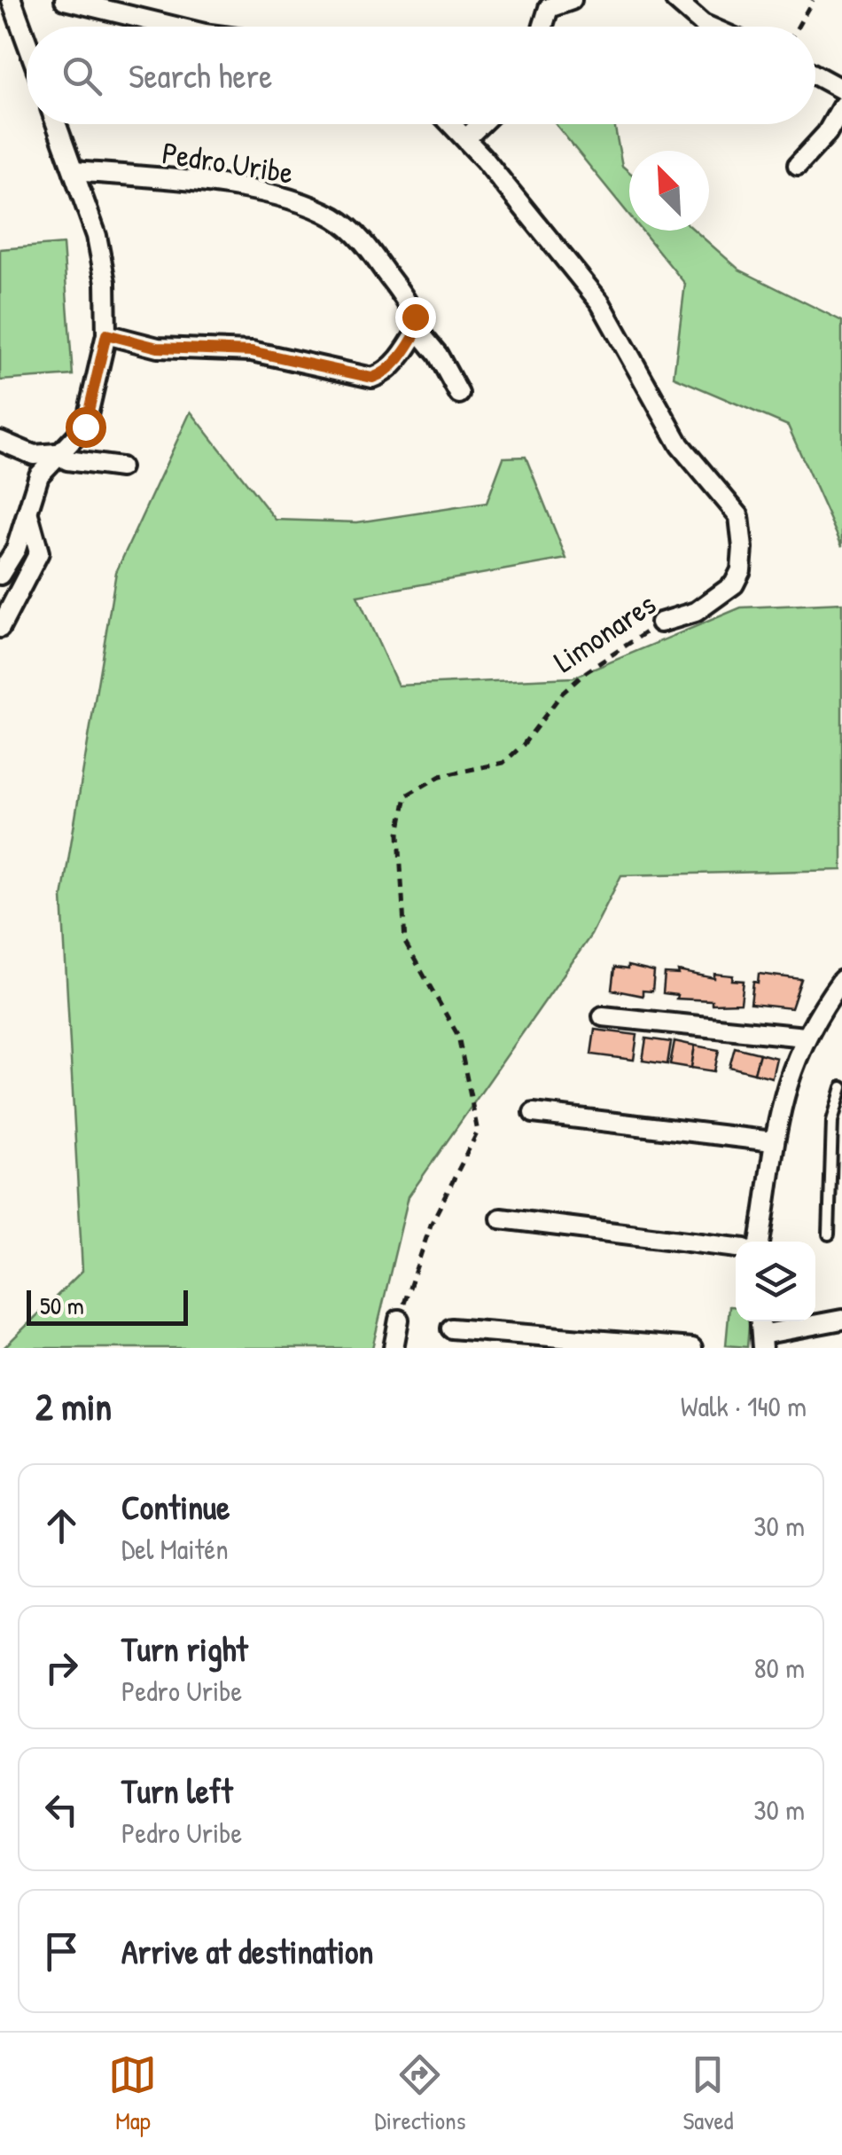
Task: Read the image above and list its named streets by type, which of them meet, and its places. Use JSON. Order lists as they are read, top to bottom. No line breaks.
{"streets":{"street":["Pedro Uribe","Limonares"]},"scale_bar":"50 m","north":"top left","page":{"search":"Search here","scale":"50 m","heading":["2 min","Walk · 140 m"],"list":[["Continue","Del Maitén","30 m"],["Turn right","Pedro Uribe","80 m"],["Turn left","Pedro Uribe","30 m"],"Arrive at destination"],"nav":["Map","Directions","Saved"]}}
